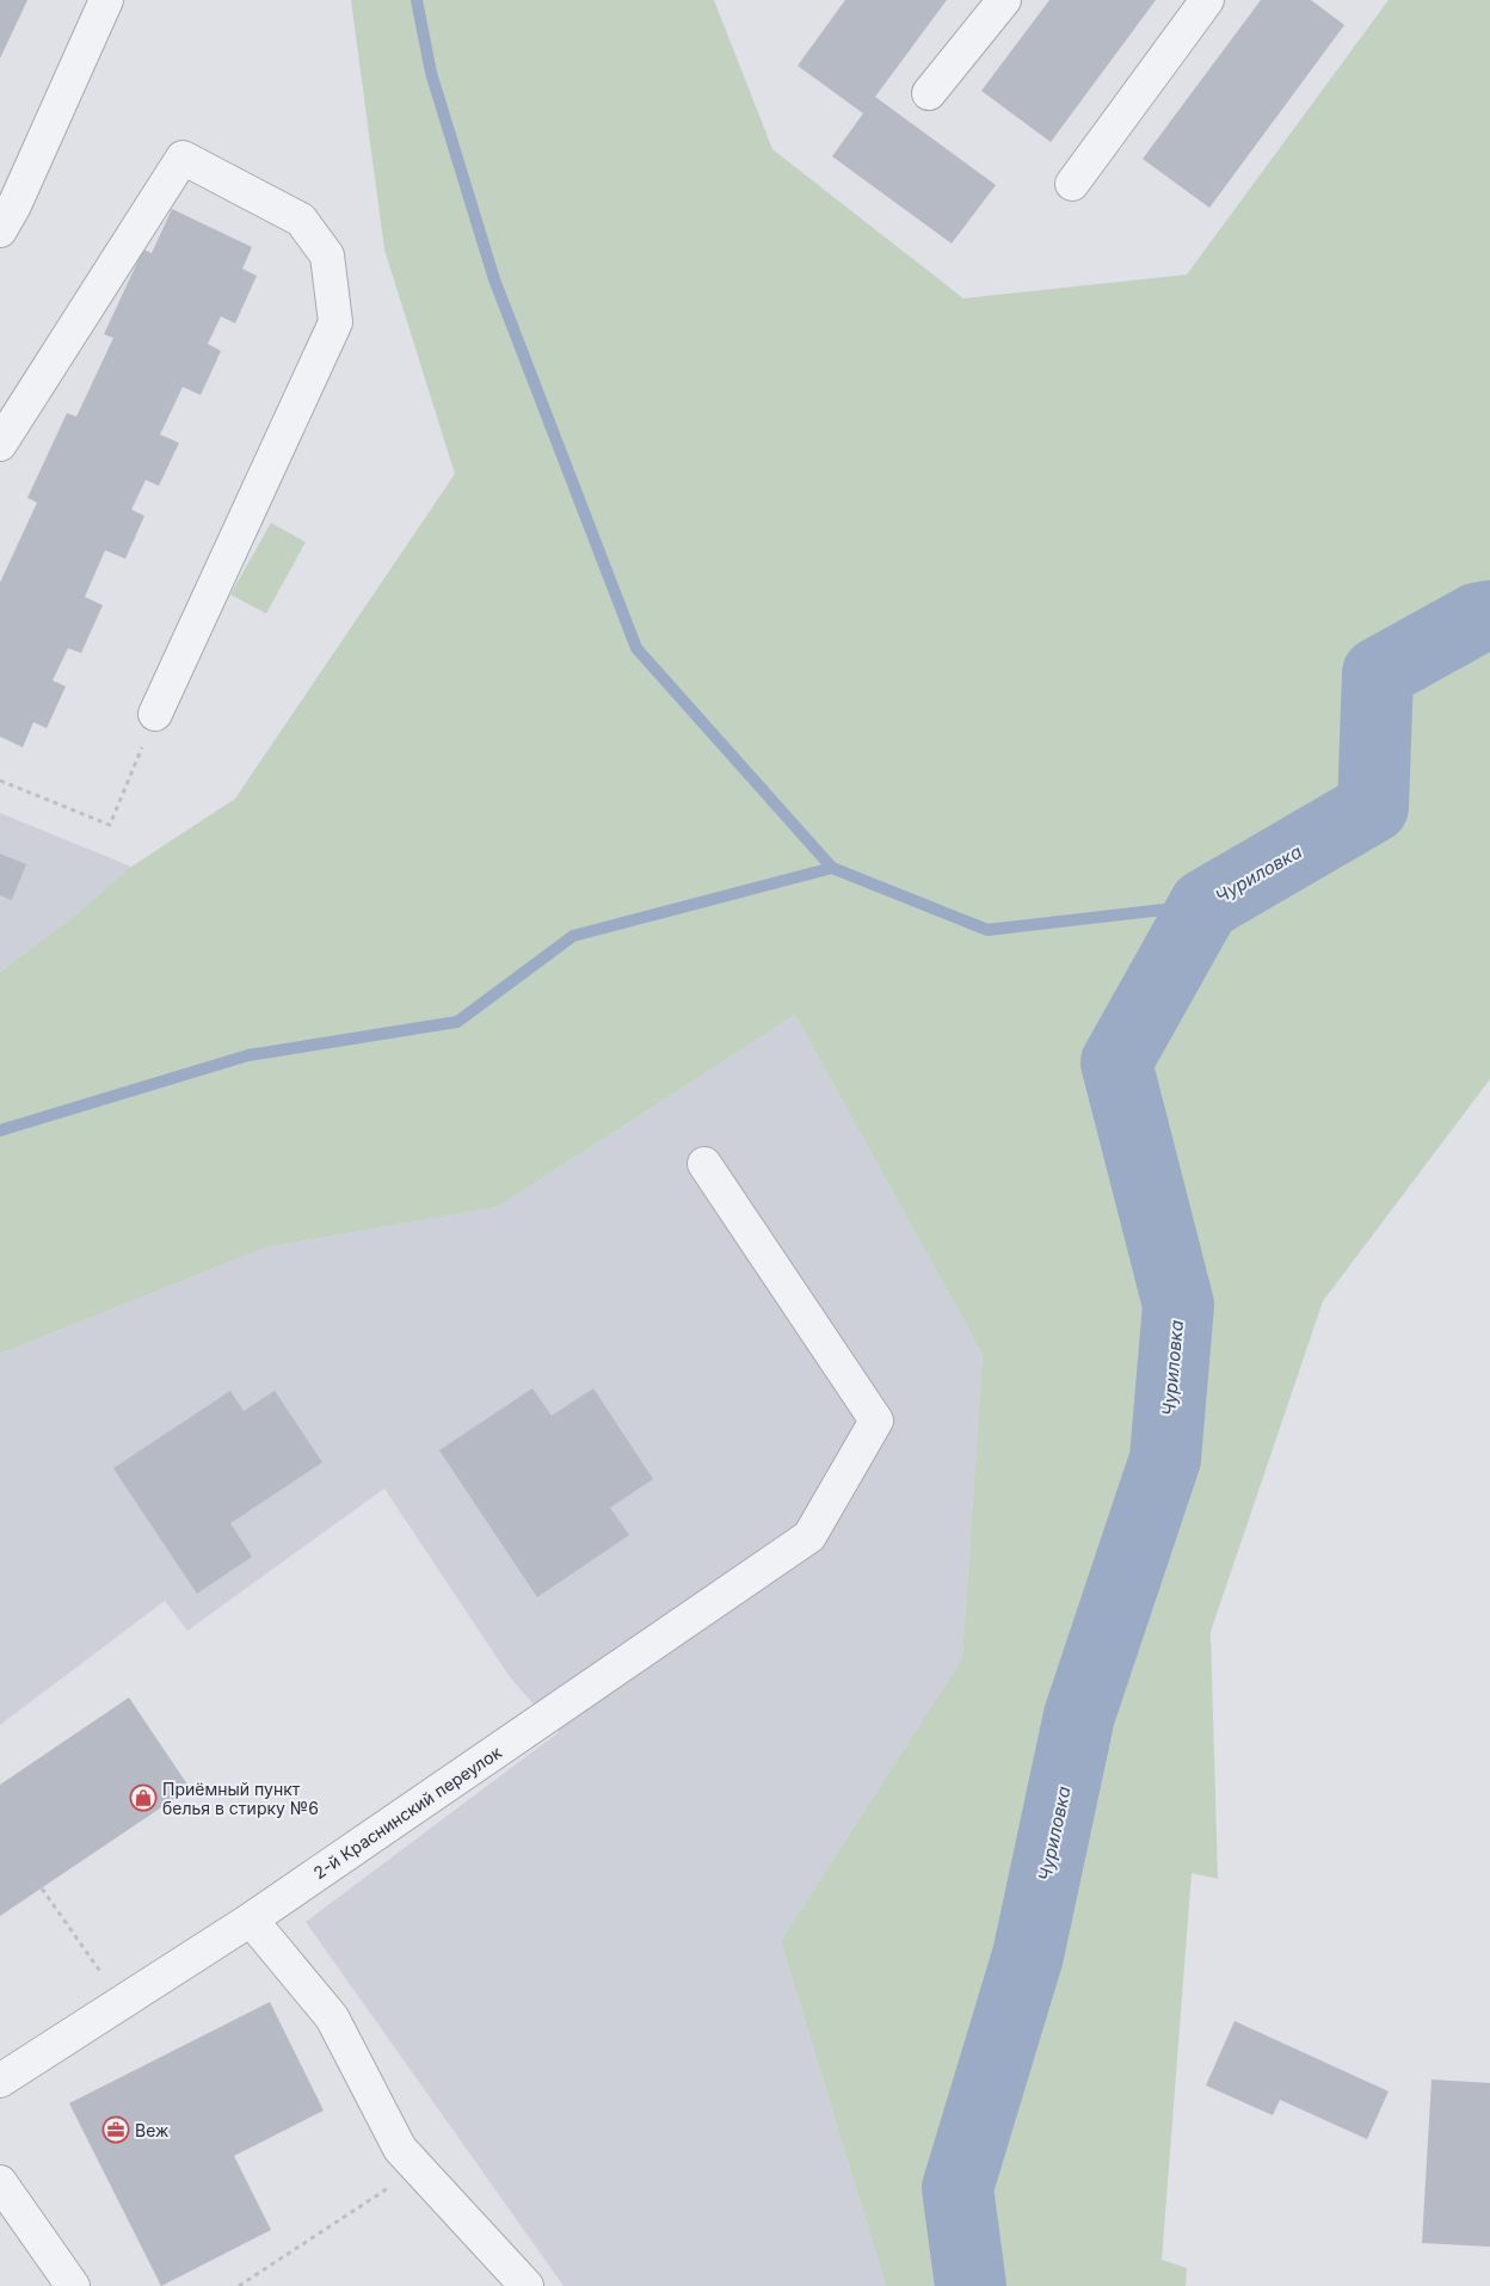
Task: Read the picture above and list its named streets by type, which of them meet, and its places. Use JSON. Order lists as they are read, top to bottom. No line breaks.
{"streets":{"street":["2-й Краснинский переулок"]},"water":["Чуриловка"],"places":{"shop":["Приёмный пункт белья в стирку №6"],"office":["Веж"]}}
